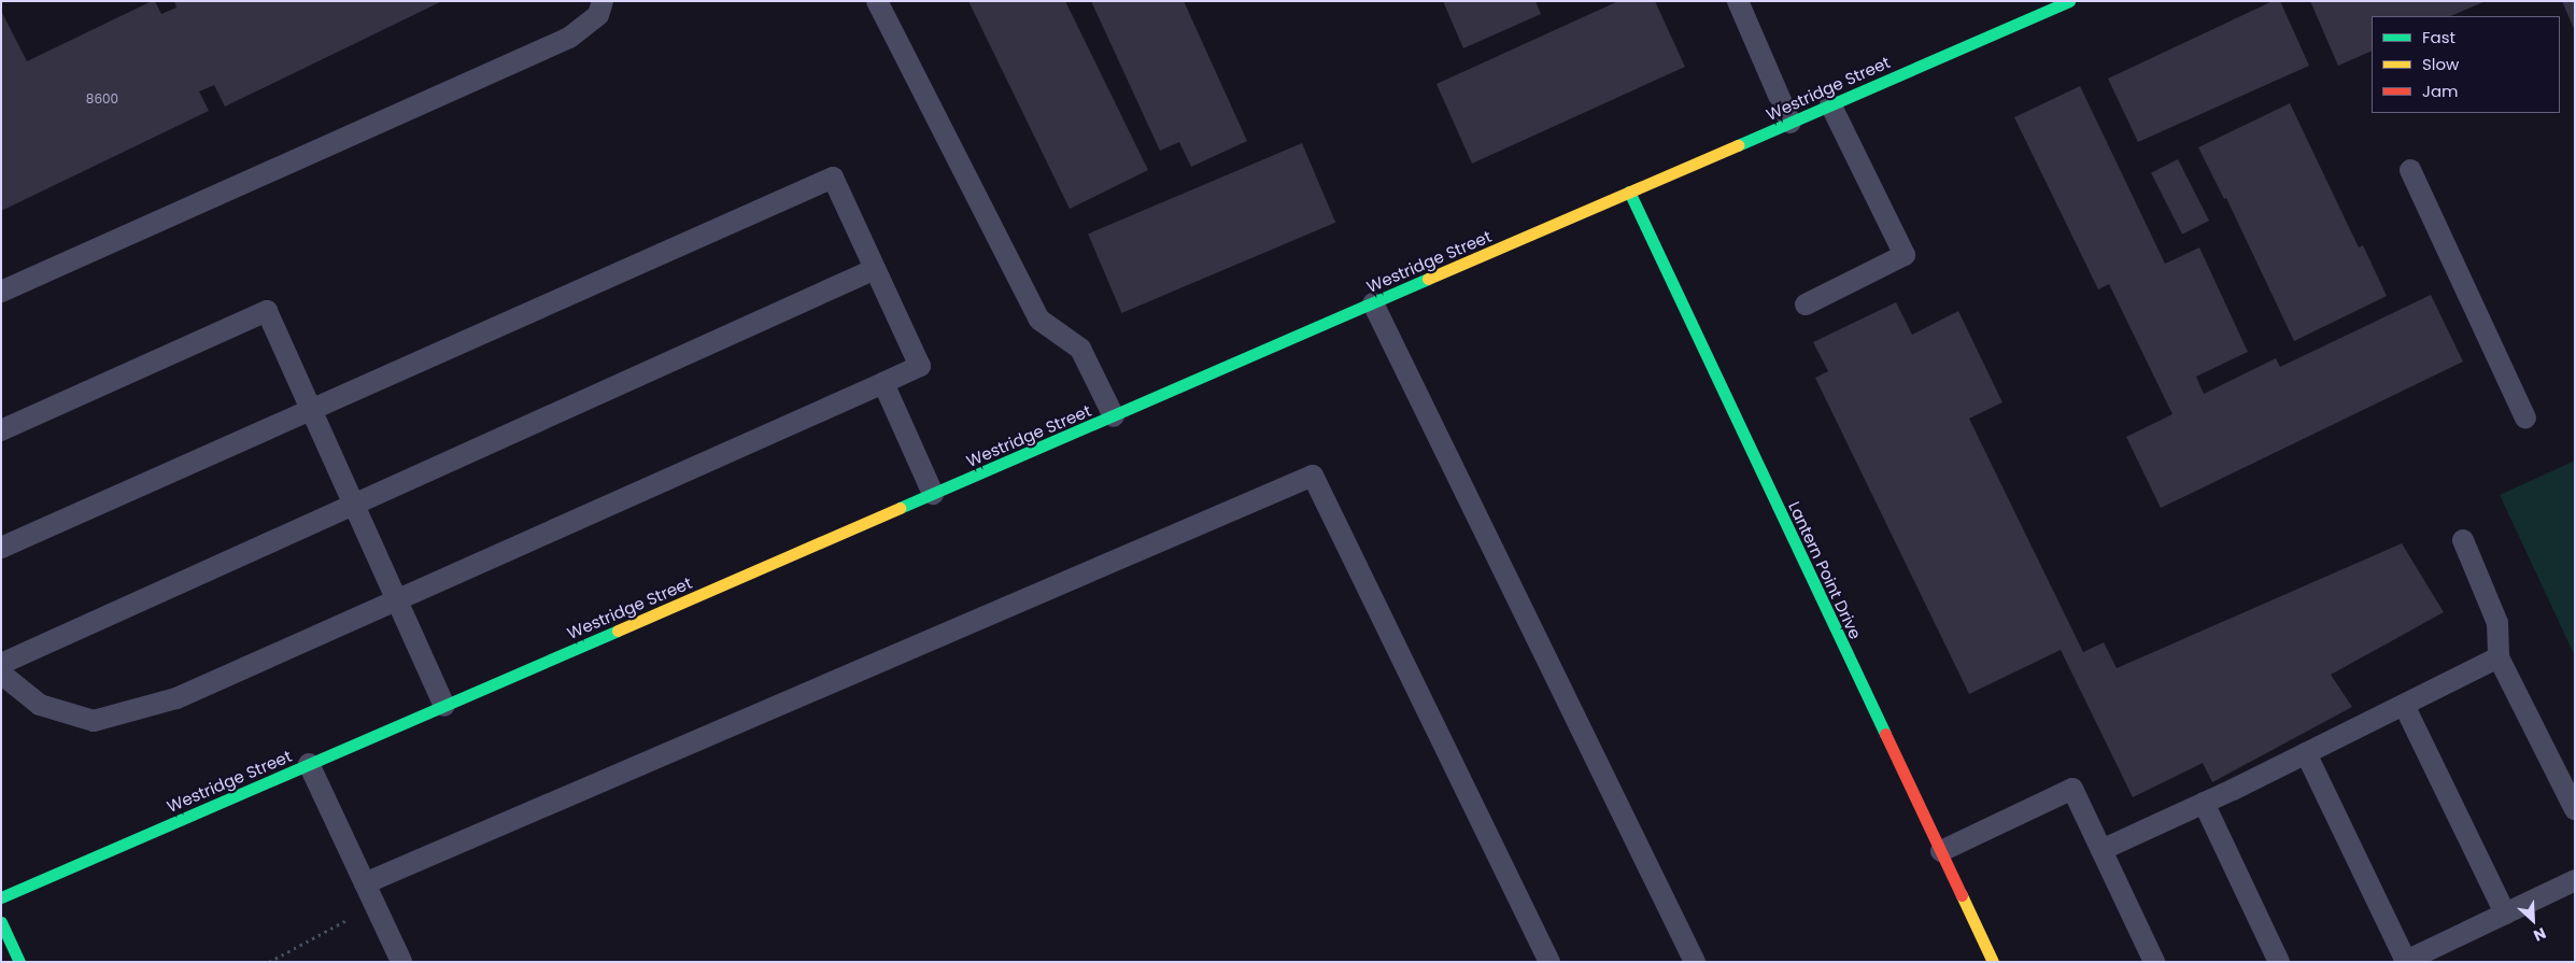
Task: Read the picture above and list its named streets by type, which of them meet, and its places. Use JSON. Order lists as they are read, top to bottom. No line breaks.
{"streets":{"street":["Westridge Street","Lantern Point Drive"]},"crossings":[["Westridge Street","Lantern Point Drive"]],"house_numbers":["8600"],"legend":["Fast","Slow","Jam"],"north":"bottom right"}
